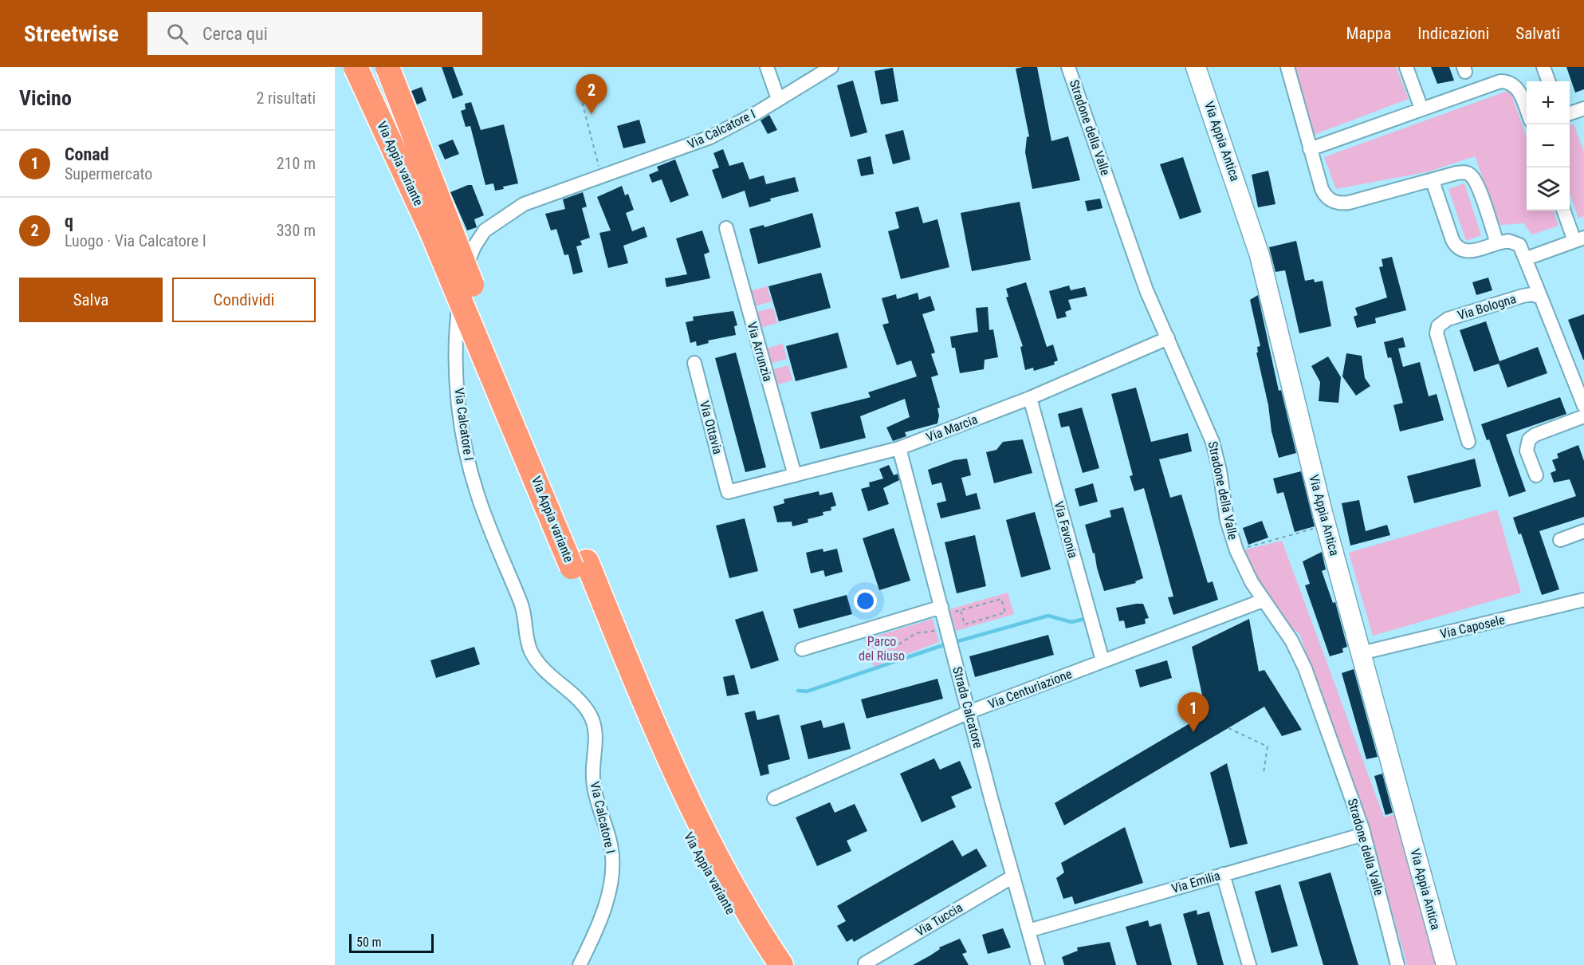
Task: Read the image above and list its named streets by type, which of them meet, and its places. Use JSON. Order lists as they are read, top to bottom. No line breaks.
{"streets":{"highway":["Via Appia variante"],"street":["Stradone della Valle","Via Calcatore I","Via Appia Antica","Via Bologna","Via Arrunzia","Via Ottavia","Via Marcia","Via Favonia","Via Caposele","Via Centuriazione","Strada Calcatore","Via Emilia","Via Tuccia"]},"crossings":[["Stradone della Valle","Via Marcia"],["Stradone della Valle","Via Centuriazione"],["Stradone della Valle","Via Emilia"],["Via Appia Antica","Via Caposele"],["Via Arrunzia","Via Marcia"],["Via Ottavia","Via Marcia"],["Via Marcia","Via Favonia"],["Via Marcia","Strada Calcatore"],["Via Favonia","Via Centuriazione"],["Via Centuriazione","Strada Calcatore"],["Strada Calcatore","Via Emilia"],["Strada Calcatore","Via Tuccia"]],"parks":["Parco del Riuso"],"scale_bar":"50 m","page":{"header":"Streetwise","search":"Cerca qui","nav":["Mappa","Indicazioni","Salvati"],"heading":["Vicino","2 risultati"],"pins":["2","1"],"map_buttons":["+","−"],"list":[{"mark":"1","name":"Conad","note":"Supermercato","value":"210 m"},{"mark":"2","name":"q","note":"Luogo · Via Calcatore I","value":"330 m"}],"buttons":["Salva","Condividi"],"scale":"50 m"}}
